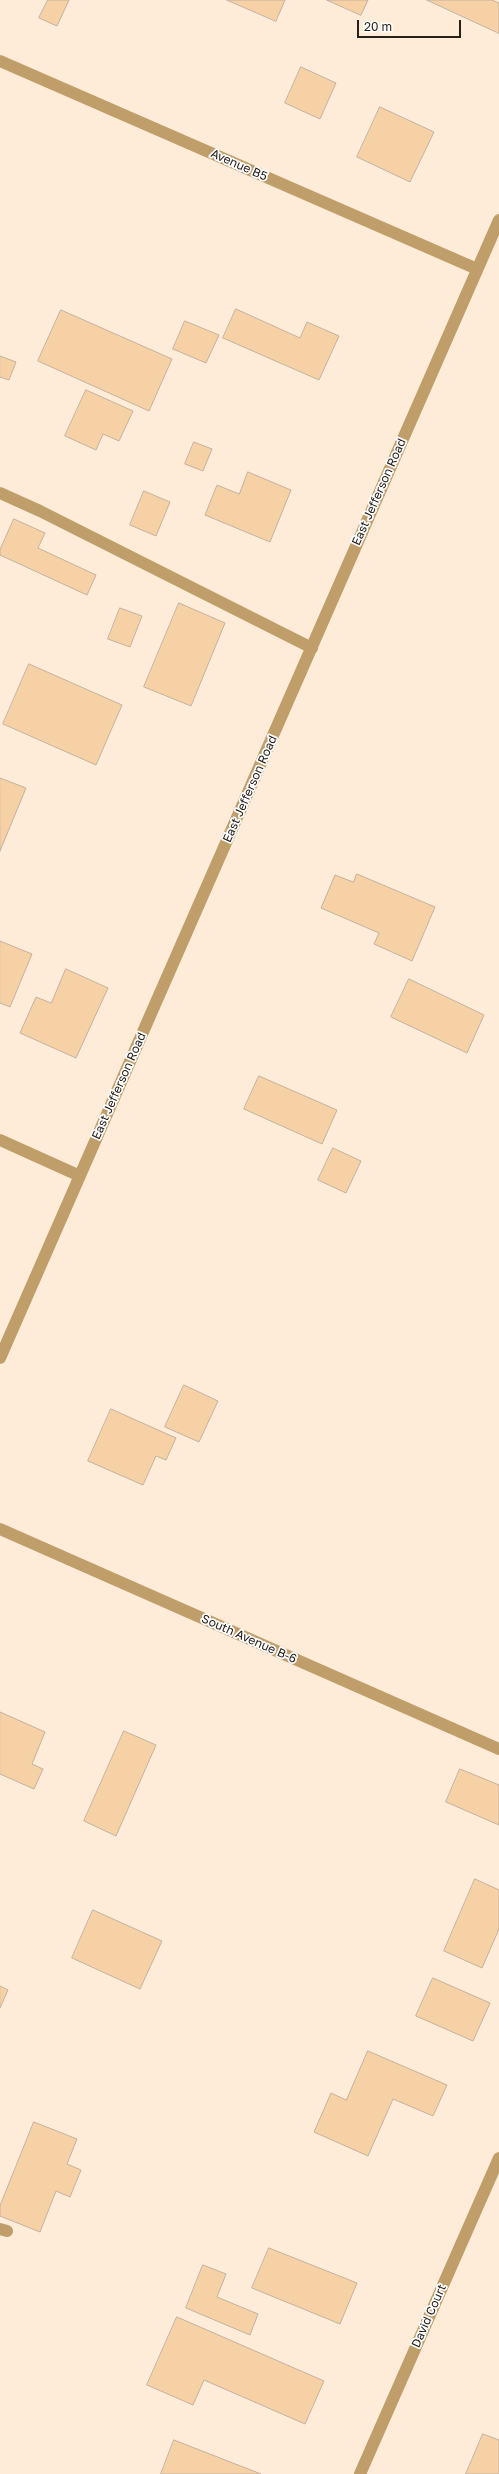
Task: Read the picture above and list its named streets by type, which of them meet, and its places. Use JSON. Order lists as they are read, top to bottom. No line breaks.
{"streets":{"street":["Avenue B5","East Jefferson Road","South Avenue B-6","David Court"]},"crossings":[["Avenue B5","East Jefferson Road"]],"scale_bar":"20 m"}
